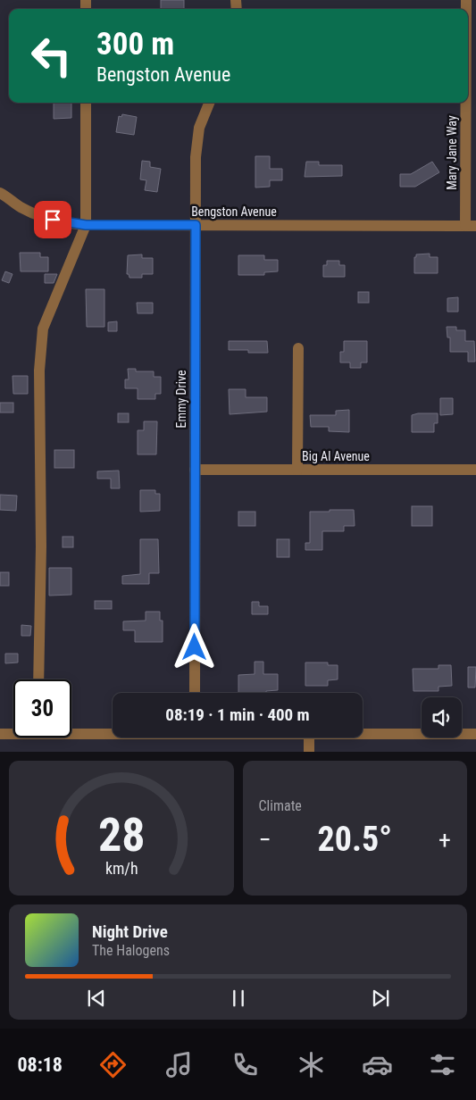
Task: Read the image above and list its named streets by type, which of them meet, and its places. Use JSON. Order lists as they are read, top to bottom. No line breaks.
{"streets":{"street":["Mary Jane Way","Bengston Avenue","Emmy Drive","Big Al Avenue"]},"crossings":[["Mary Jane Way","Bengston Avenue"],["Bengston Avenue","Emmy Drive"],["Emmy Drive","Big Al Avenue"]],"page":{"turn":["300 m","Bengston Avenue"],"limit":"30","trip":"08:19 · 1 min · 400 m","tile":"Climate","heat":["−","20.5°","+"],"song":["Night Drive","The Halogens"],"tabs":"08:18","gauge":["28","km/h"]}}
